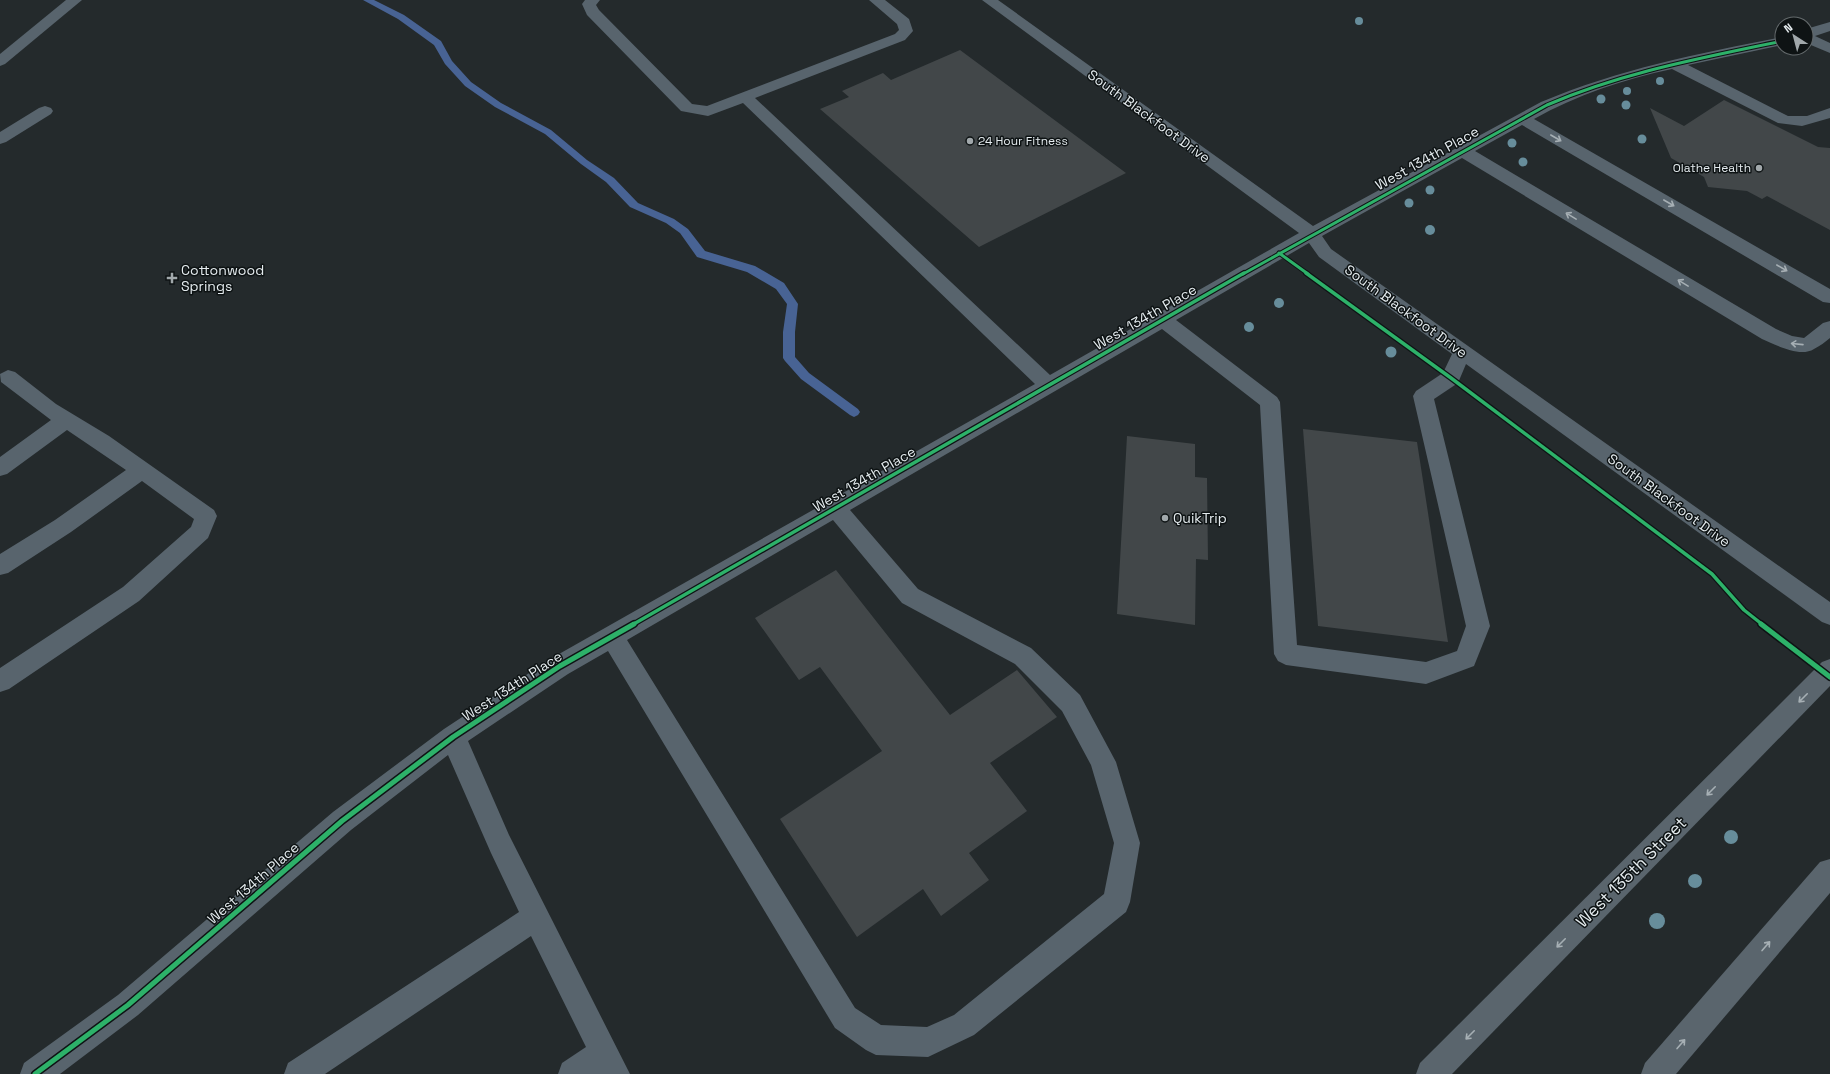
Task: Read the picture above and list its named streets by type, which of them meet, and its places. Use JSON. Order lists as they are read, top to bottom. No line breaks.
{"streets":{"main road":["West 135th Street"],"street":["South Blackfoot Drive","West 134th Place"]},"crossings":[["South Blackfoot Drive","West 134th Place"]],"places":{"other":["24 Hour Fitness","Olathe Health","QuikTrip"],"health":["Cottonwood Springs"]},"north":"top left"}
